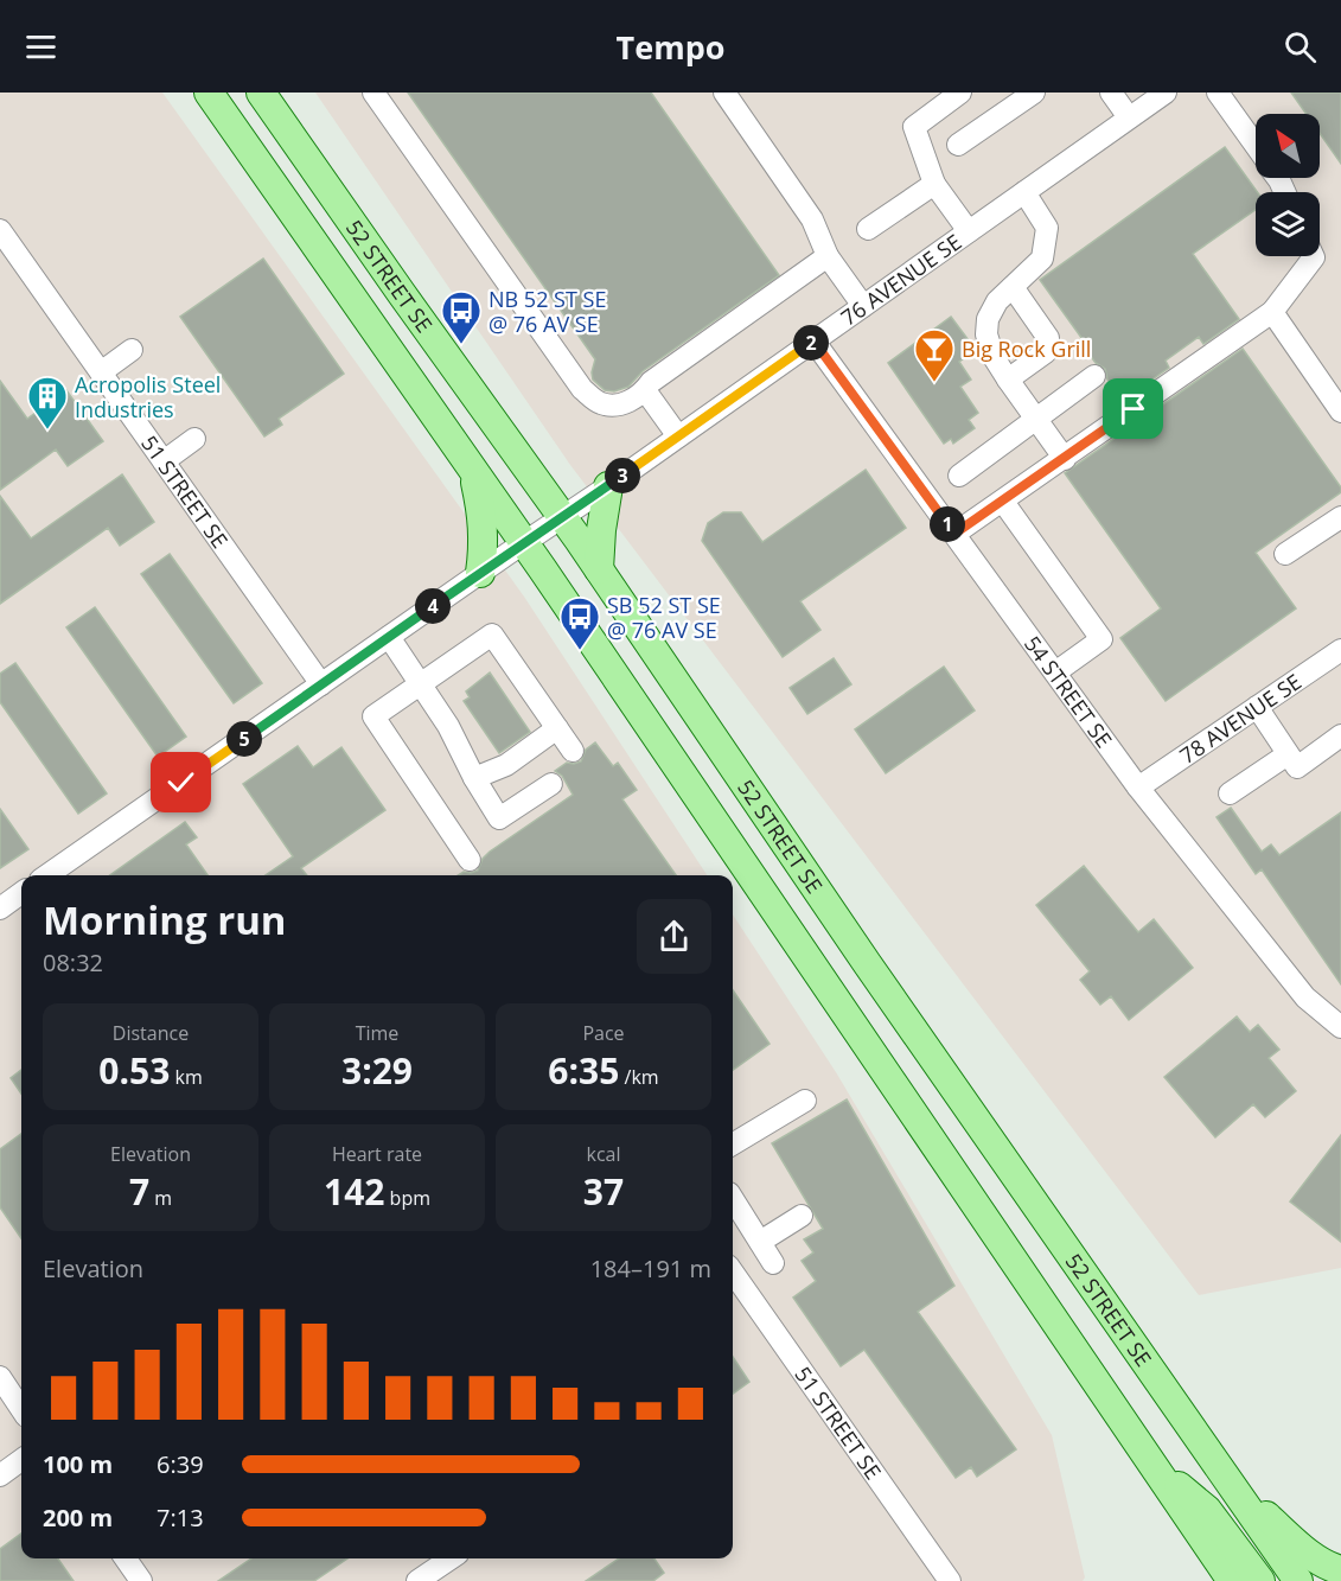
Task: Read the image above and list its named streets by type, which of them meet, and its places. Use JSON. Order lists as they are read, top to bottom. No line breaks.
{"streets":{"main road":["52 STREET SE"],"street":["76 AVENUE SE","51 STREET SE","54 STREET SE","78 AVENUE SE"]},"crossings":[["52 STREET SE","76 AVENUE SE"],["76 AVENUE SE","51 STREET SE"],["76 AVENUE SE","54 STREET SE"],["54 STREET SE","78 AVENUE SE"]],"places":{"bus stop":["NB 52 ST SE @ 76 AV SE","SB 52 ST SE @ 76 AV SE"],"bar":["Big Rock Grill"],"building":["Acropolis Steel Industries"]},"north":"top left","page":{"header":"Tempo","pins":["2","3","1","4","5"],"heading":["Morning run","08:32"],"stats":[["Distance","0.53 km"],["Time","3:29"],["Pace","6:35 /km"],["Elevation","7 m"],["Heart rate","142 bpm"],["kcal","37"]],"chart":["Elevation","184–191 m"],"list":[{"name":"100 m","note":"6:39"},{"name":"200 m","note":"7:13"}]}}
